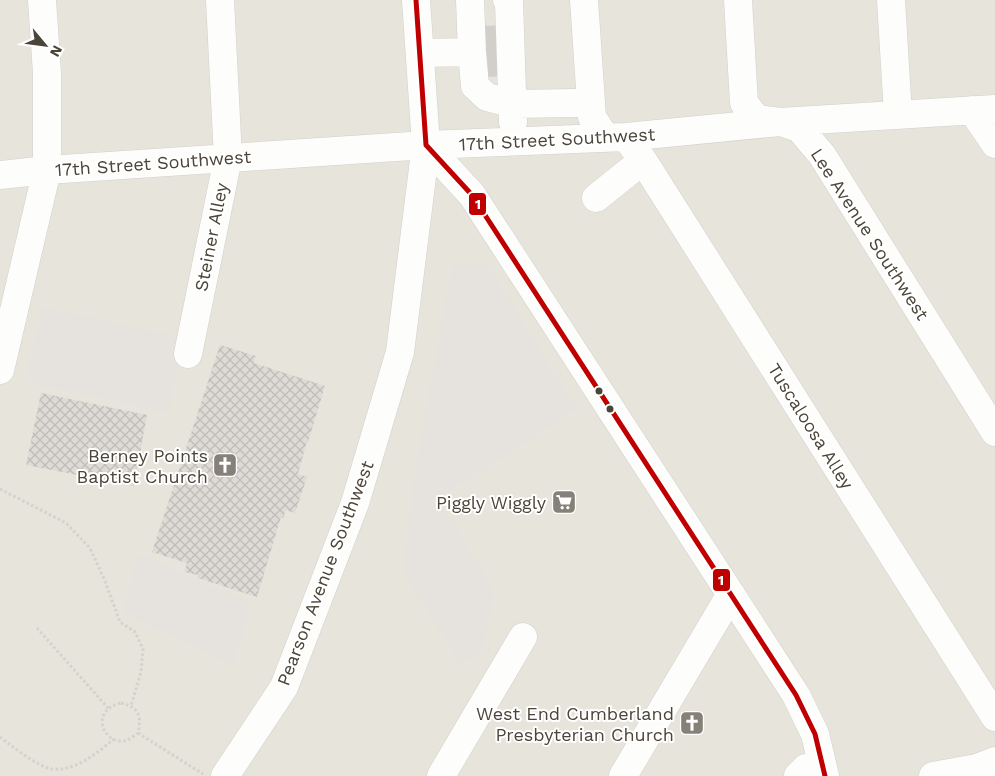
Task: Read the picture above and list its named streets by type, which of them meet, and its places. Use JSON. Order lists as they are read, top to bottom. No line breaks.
{"streets":{"street":["17th Street Southwest","Lee Avenue Southwest","Steiner Alley","Tuscaloosa Alley","Pearson Avenue Southwest"]},"crossings":[["17th Street Southwest","Lee Avenue Southwest"],["17th Street Southwest","Steiner Alley"],["17th Street Southwest","Tuscaloosa Alley"],["17th Street Southwest","Pearson Avenue Southwest"]],"places":{"church":["Berney Points Baptist Church","West End Cumberland Presbyterian Church"],"supermarket":["Piggly Wiggly"]},"lines":["transit line 1"],"north":"bottom right"}
